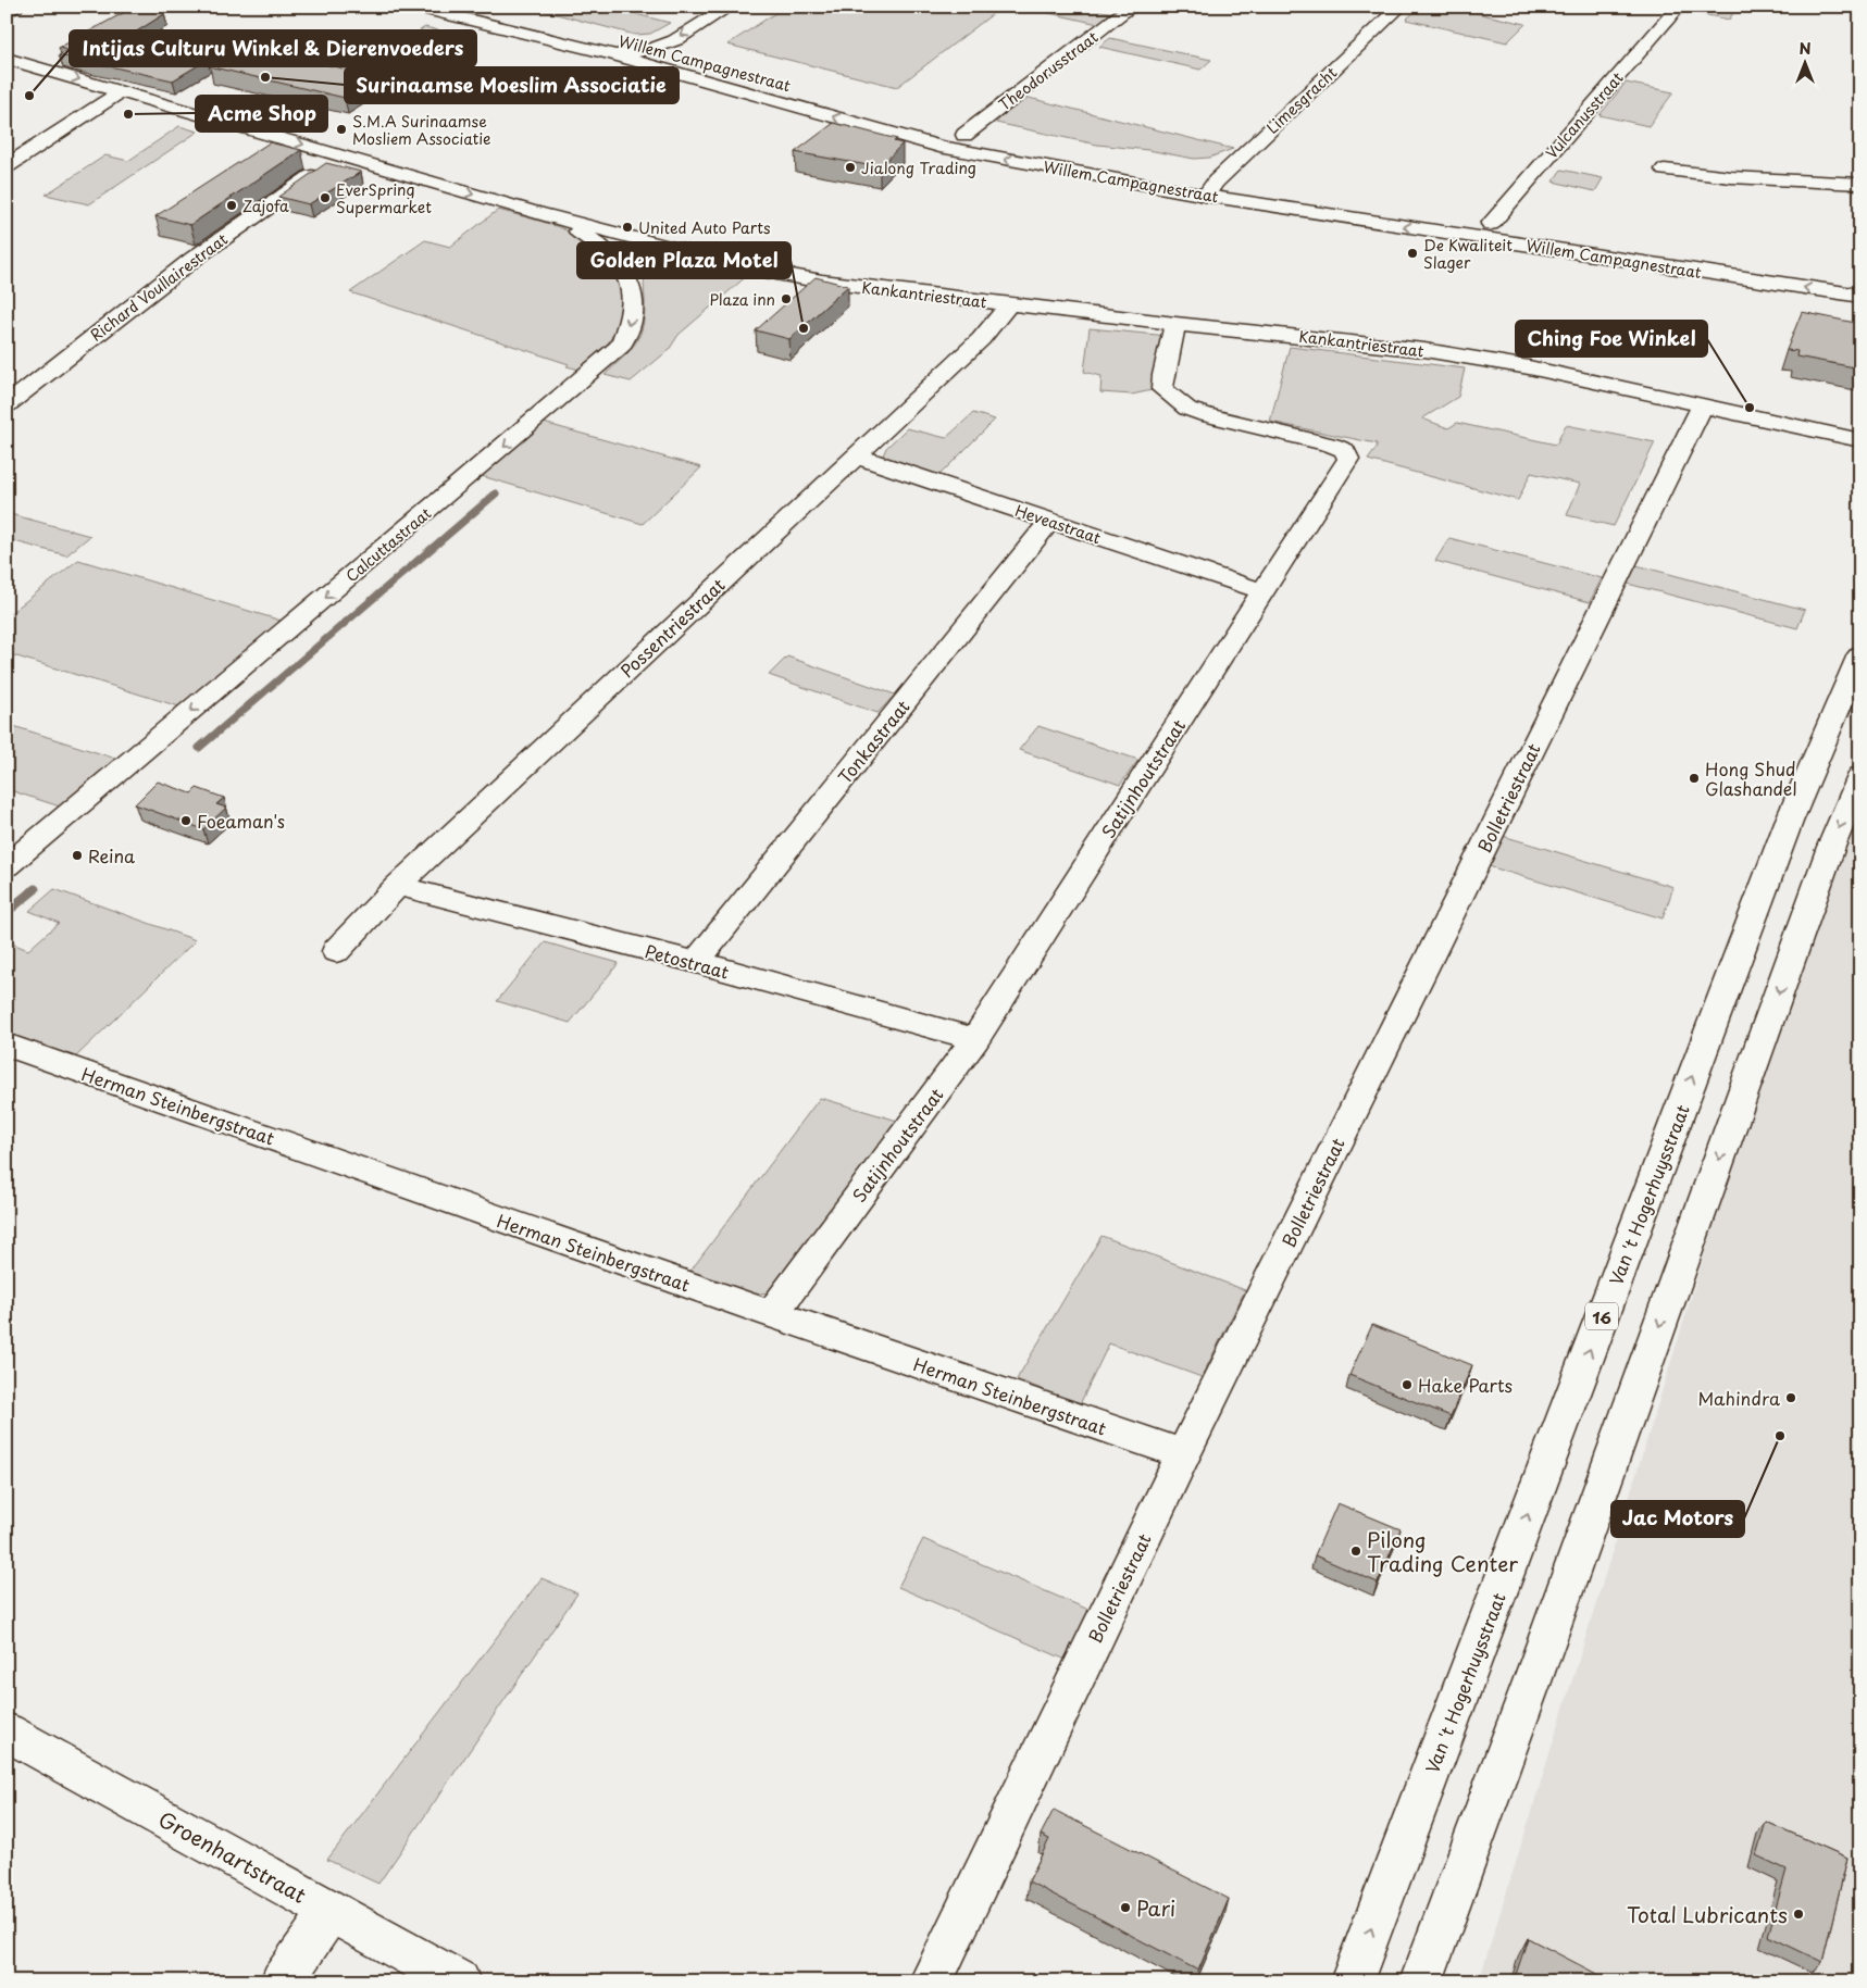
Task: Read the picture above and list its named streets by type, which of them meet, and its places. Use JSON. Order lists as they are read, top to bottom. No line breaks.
{"streets":{"street":["Willem Campagnestraat","Theodorusstraat","Limesgracht","Vulcanusstraat","Richard Voullairestraat","Kankantriestraat","Heveastraat","Calcuttastraat","Possentriestraat","Tonkastraat","Satijnhoutstraat","Bolletriestraat","Petostraat","Herman Steinbergstraat","Van 't Hogerhuysstraat","16","Groenhartstraat"]},"crossings":[["Willem Campagnestraat","Theodorusstraat"],["Willem Campagnestraat","Limesgracht"],["Willem Campagnestraat","Vulcanusstraat"],["Richard Voullairestraat","Kankantriestraat"],["Kankantriestraat","Calcuttastraat"],["Kankantriestraat","Possentriestraat"],["Kankantriestraat","Satijnhoutstraat"],["Kankantriestraat","Bolletriestraat"],["Heveastraat","Possentriestraat"],["Heveastraat","Tonkastraat"],["Heveastraat","Satijnhoutstraat"],["Possentriestraat","Petostraat"],["Tonkastraat","Petostraat"],["Satijnhoutstraat","Petostraat"],["Satijnhoutstraat","Herman Steinbergstraat"],["Bolletriestraat","Herman Steinbergstraat"]],"one_way":["Calcuttastraat"],"places":["Surinaamse Moeslim Associatie","Intijas Culturu Winkel & Dierenvoeders","Acme Shop","S.M.A Surinaamse Mosliem Associatie","Jialong Trading","EverSpring Supermarket","Zajofa","United Auto Parts","De Kwaliteit Slager","Plaza inn","Golden Plaza Motel","Ching Foe Winkel","Hong Shud Glashandel","Foeaman's","Reina","Hake Parts","Mahindra","Jac Motors","Pilong Trading Center","Pari","Total Lubricants"],"north":"top"}
